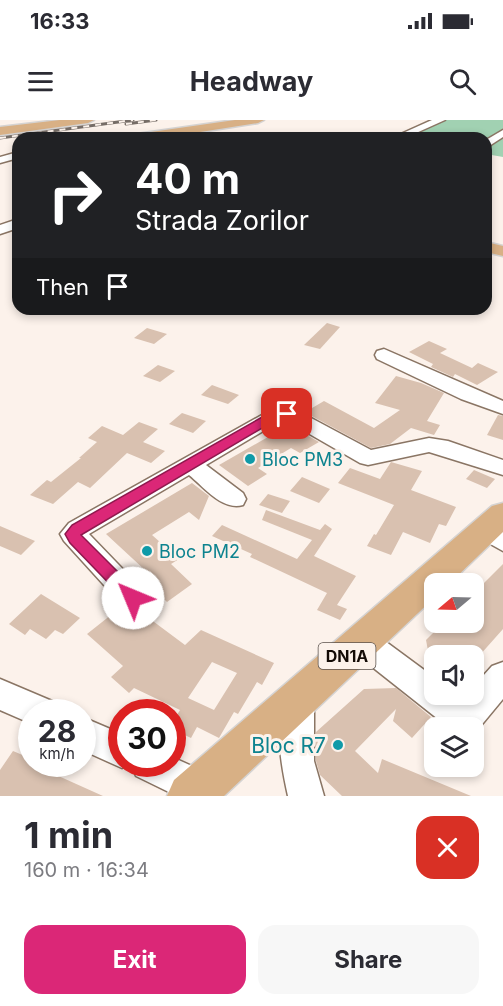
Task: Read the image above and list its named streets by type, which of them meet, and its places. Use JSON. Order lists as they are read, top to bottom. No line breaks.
{"streets":{"main road":["DN1A"]},"places":["Bloc PM3","Bloc PM2","Bloc R7"],"north":"left","page":{"status":"16:33","header":"Headway","turn":["40 m","Strada Zorilor"],"then":"Then","speed":"28 km/h","limit":"30","heading":["1 min","160 m · 16:34"],"buttons":["Exit","Share"]}}
